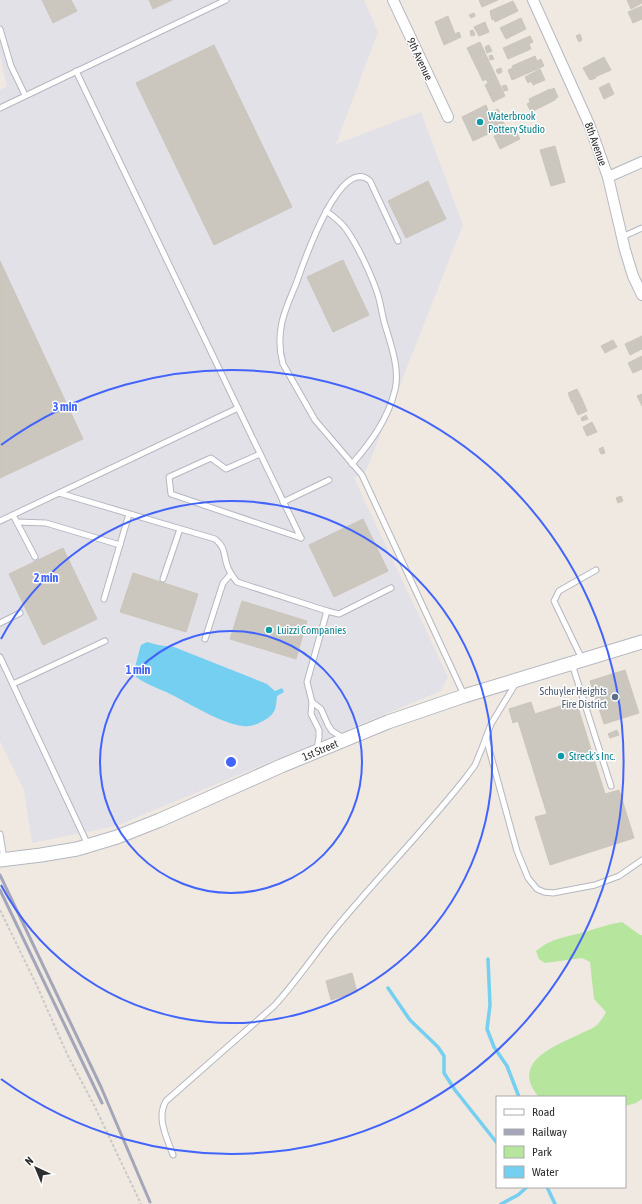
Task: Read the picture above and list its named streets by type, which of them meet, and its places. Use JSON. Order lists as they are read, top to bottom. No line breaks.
{"streets":{"street":["9th Avenue","8th Avenue","1st Street"]},"places":["Waterbrook Pottery Studio","Luizzi Companies","Schuyler Heights Fire District","Streck's Inc."],"legend":["Road","Railway","Park","Water"],"north":"top left","rings":["3 min","2 min","1 min"]}
